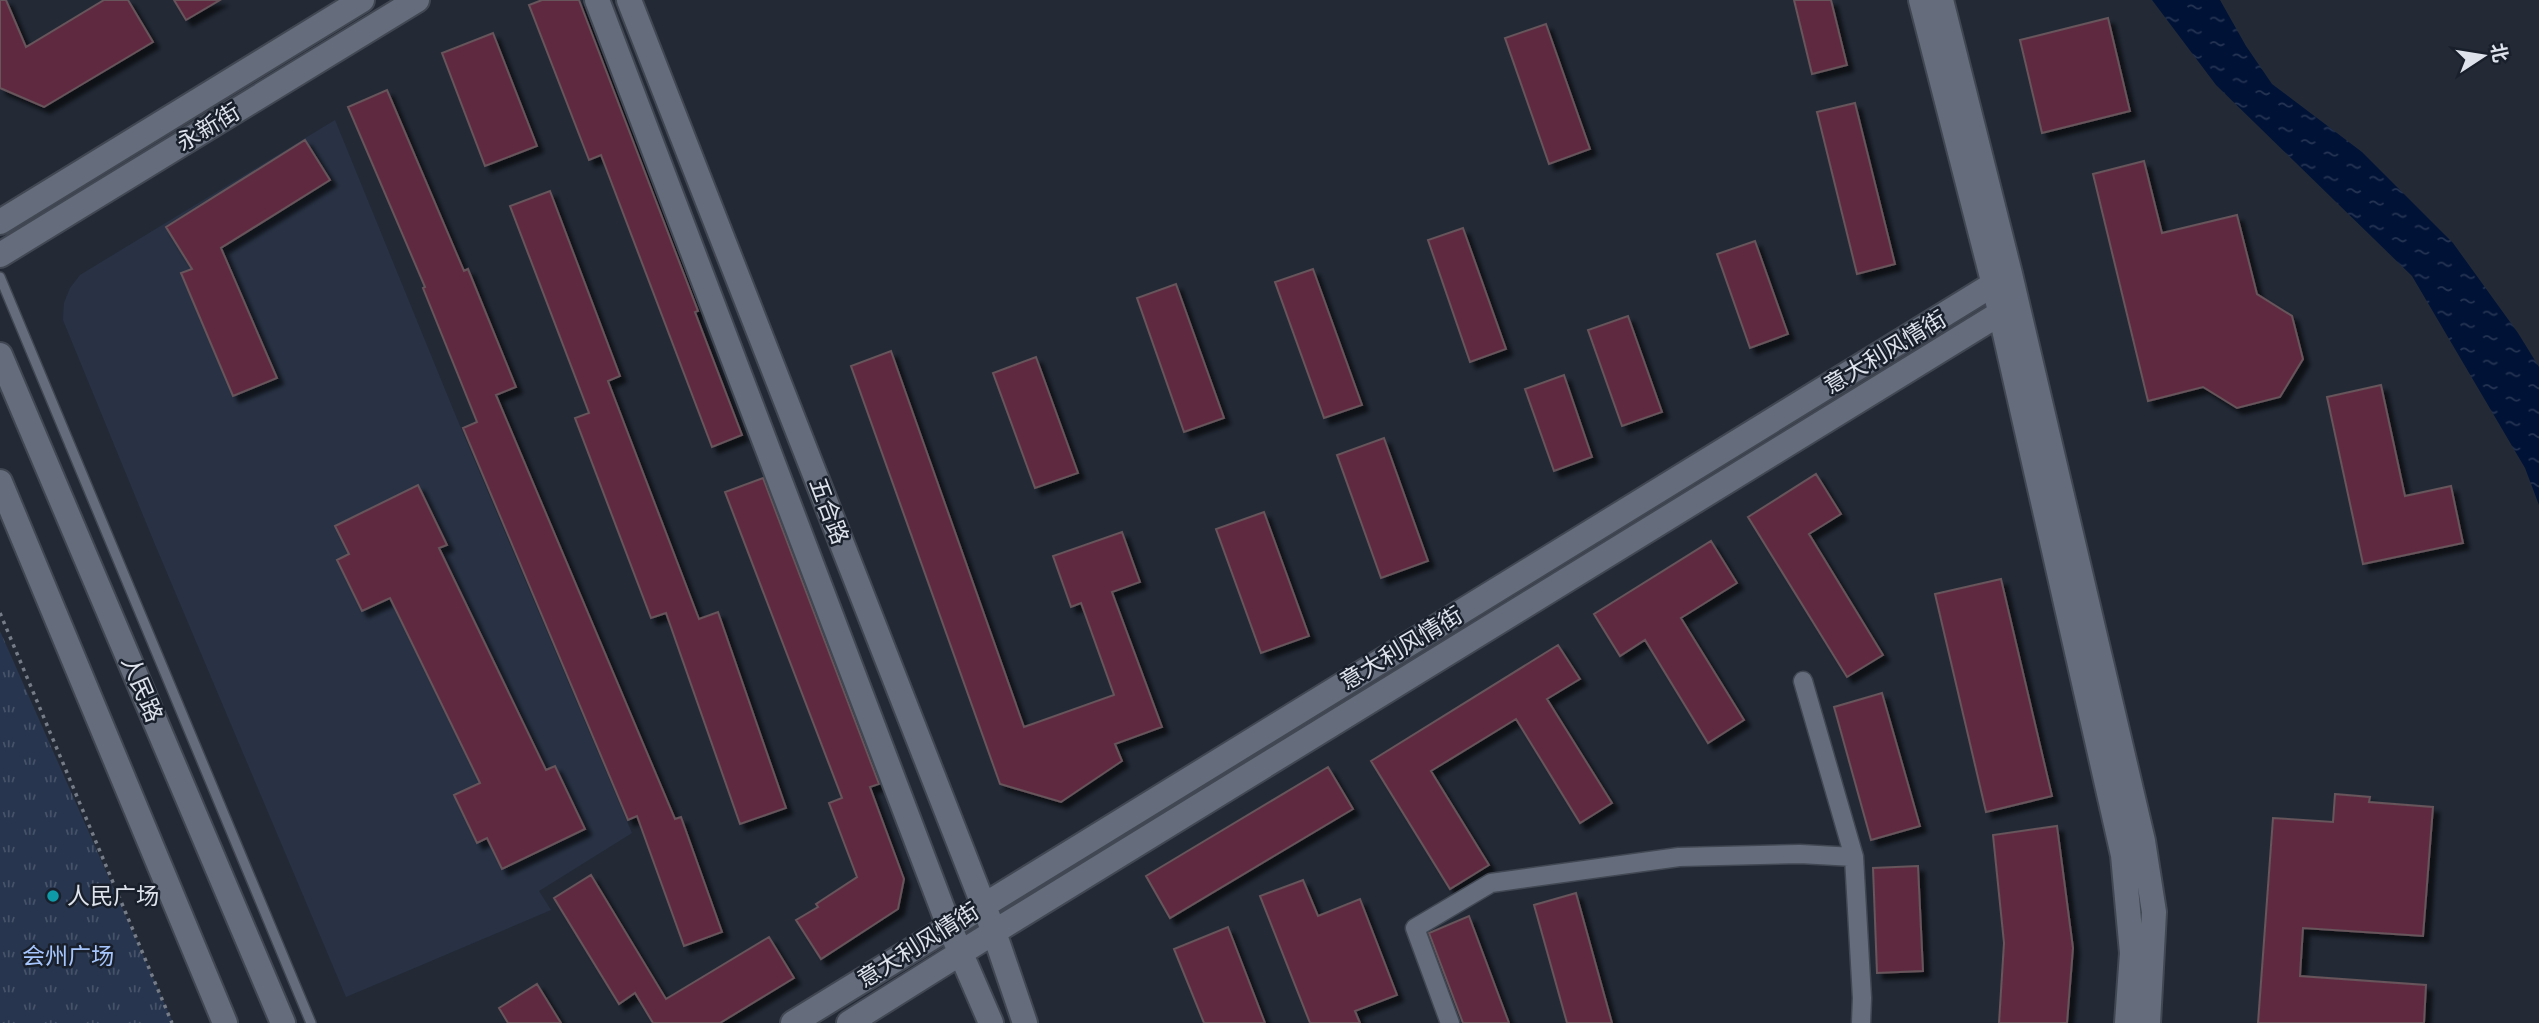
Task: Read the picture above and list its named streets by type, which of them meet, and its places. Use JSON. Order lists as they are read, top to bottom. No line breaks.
{"streets":{"street":["永新街","意大利风情街","五合路","人民路"]},"crossings":[["意大利风情街","五合路"]],"parks":["会州广场"],"places":["人民广场"],"north":"right"}
